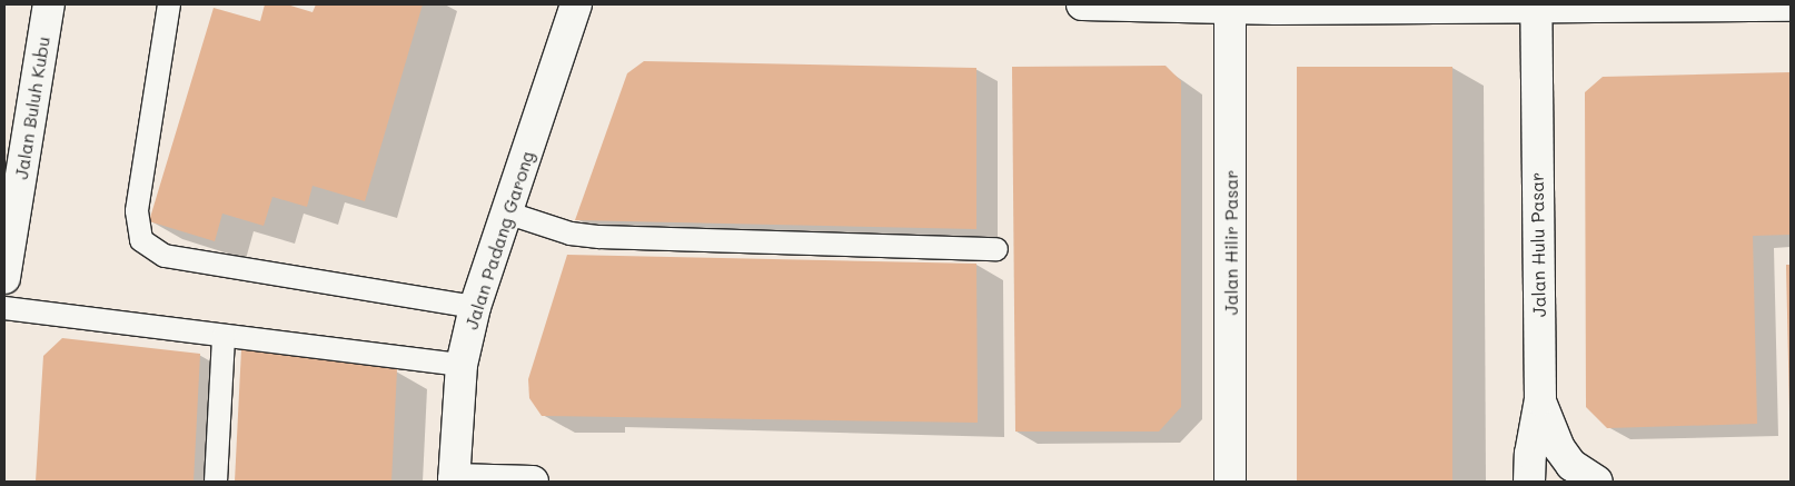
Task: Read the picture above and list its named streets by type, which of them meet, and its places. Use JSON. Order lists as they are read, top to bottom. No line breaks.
{"streets":{"street":["Jalan Buluh Kubu","Jalan Padang Garong","Jalan Hilir Pasar","Jalan Hulu Pasar"]}}
